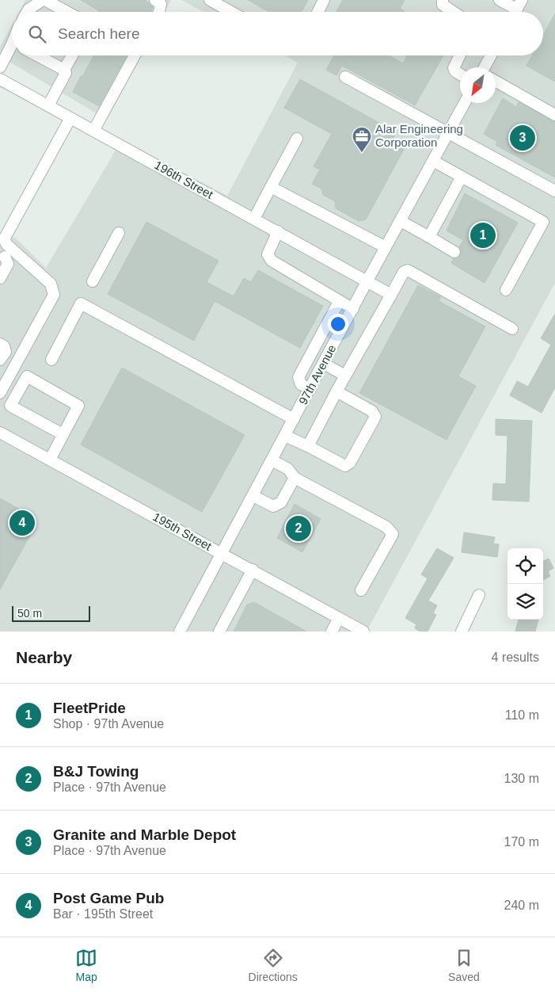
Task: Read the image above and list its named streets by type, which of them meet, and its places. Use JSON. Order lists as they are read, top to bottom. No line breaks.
{"streets":{"street":["196th Street","97th Avenue","195th Street"]},"crossings":[["196th Street","97th Avenue"],["97th Avenue","195th Street"]],"places":{"office":["Alar Engineering Corporation"]},"scale_bar":"50 m","north":"bottom left","page":{"search":"Search here","pins":["3","1","4","2"],"scale":"50 m","heading":["Nearby","4 results"],"list":[{"mark":"1","name":"FleetPride","note":"Shop · 97th Avenue","value":"110 m"},{"mark":"2","name":"B&J Towing","note":"Place · 97th Avenue","value":"130 m"},{"mark":"3","name":"Granite and Marble Depot","note":"Place · 97th Avenue","value":"170 m"},{"mark":"4","name":"Post Game Pub","note":"Bar · 195th Street","value":"240 m"}],"nav":["Map","Directions","Saved"]}}
